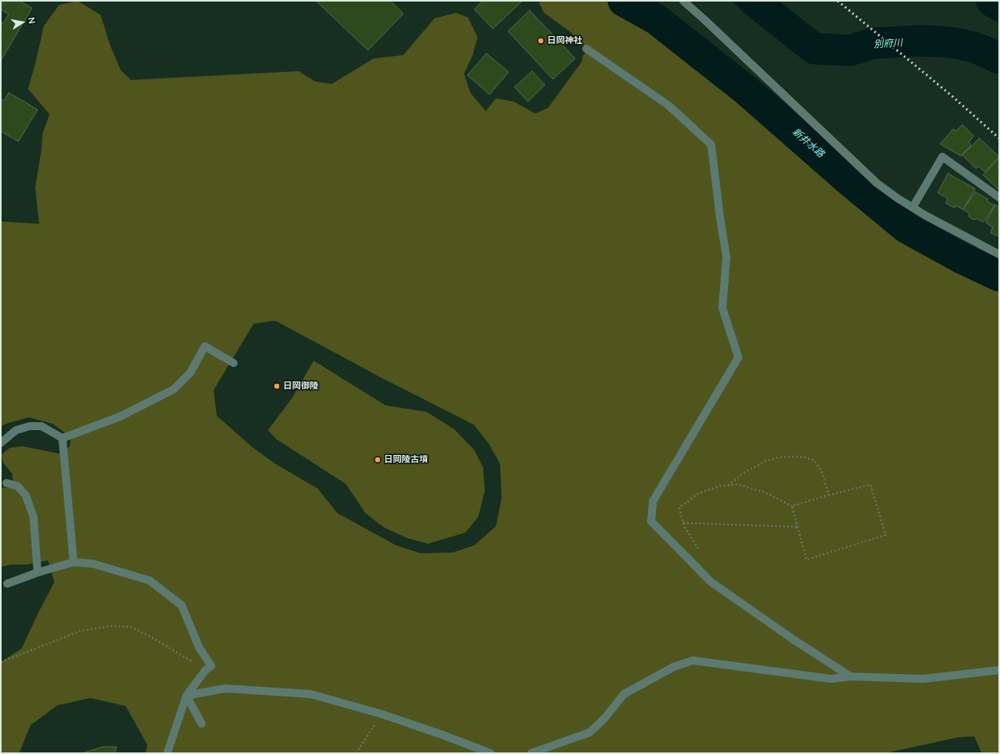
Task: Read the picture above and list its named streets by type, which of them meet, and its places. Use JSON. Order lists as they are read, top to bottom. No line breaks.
{"water":["別府川","新井水路"],"places":["日岡神社","日岡御陵","日岡陵古墳"],"north":"right"}
